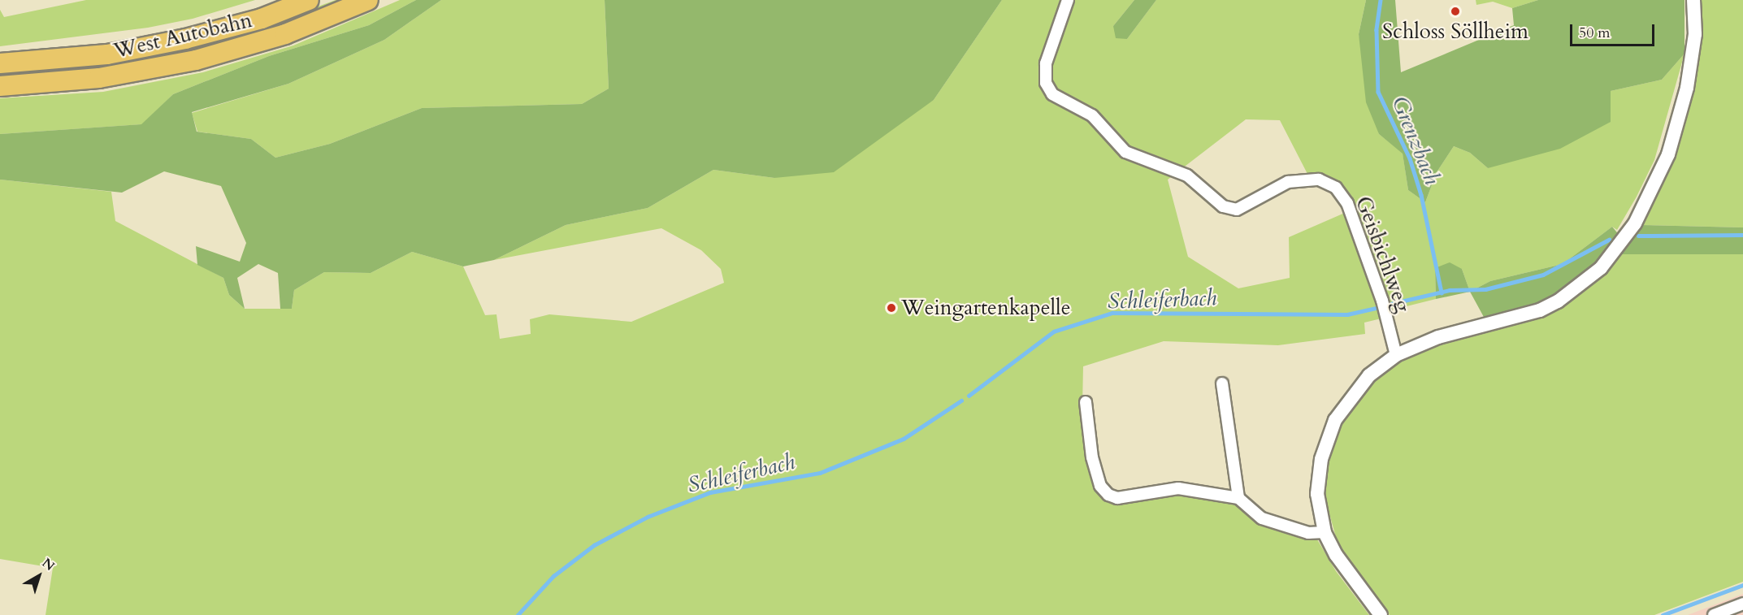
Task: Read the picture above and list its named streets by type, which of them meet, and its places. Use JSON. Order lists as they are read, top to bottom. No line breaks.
{"streets":{"highway":["West Autobahn"],"street":["Geisbichlweg"]},"water":["Grenzbach","Schleiferbach"],"places":["Schloss Söllheim","Weingartenkapelle"],"scale_bar":"50 m","north":"top right"}
